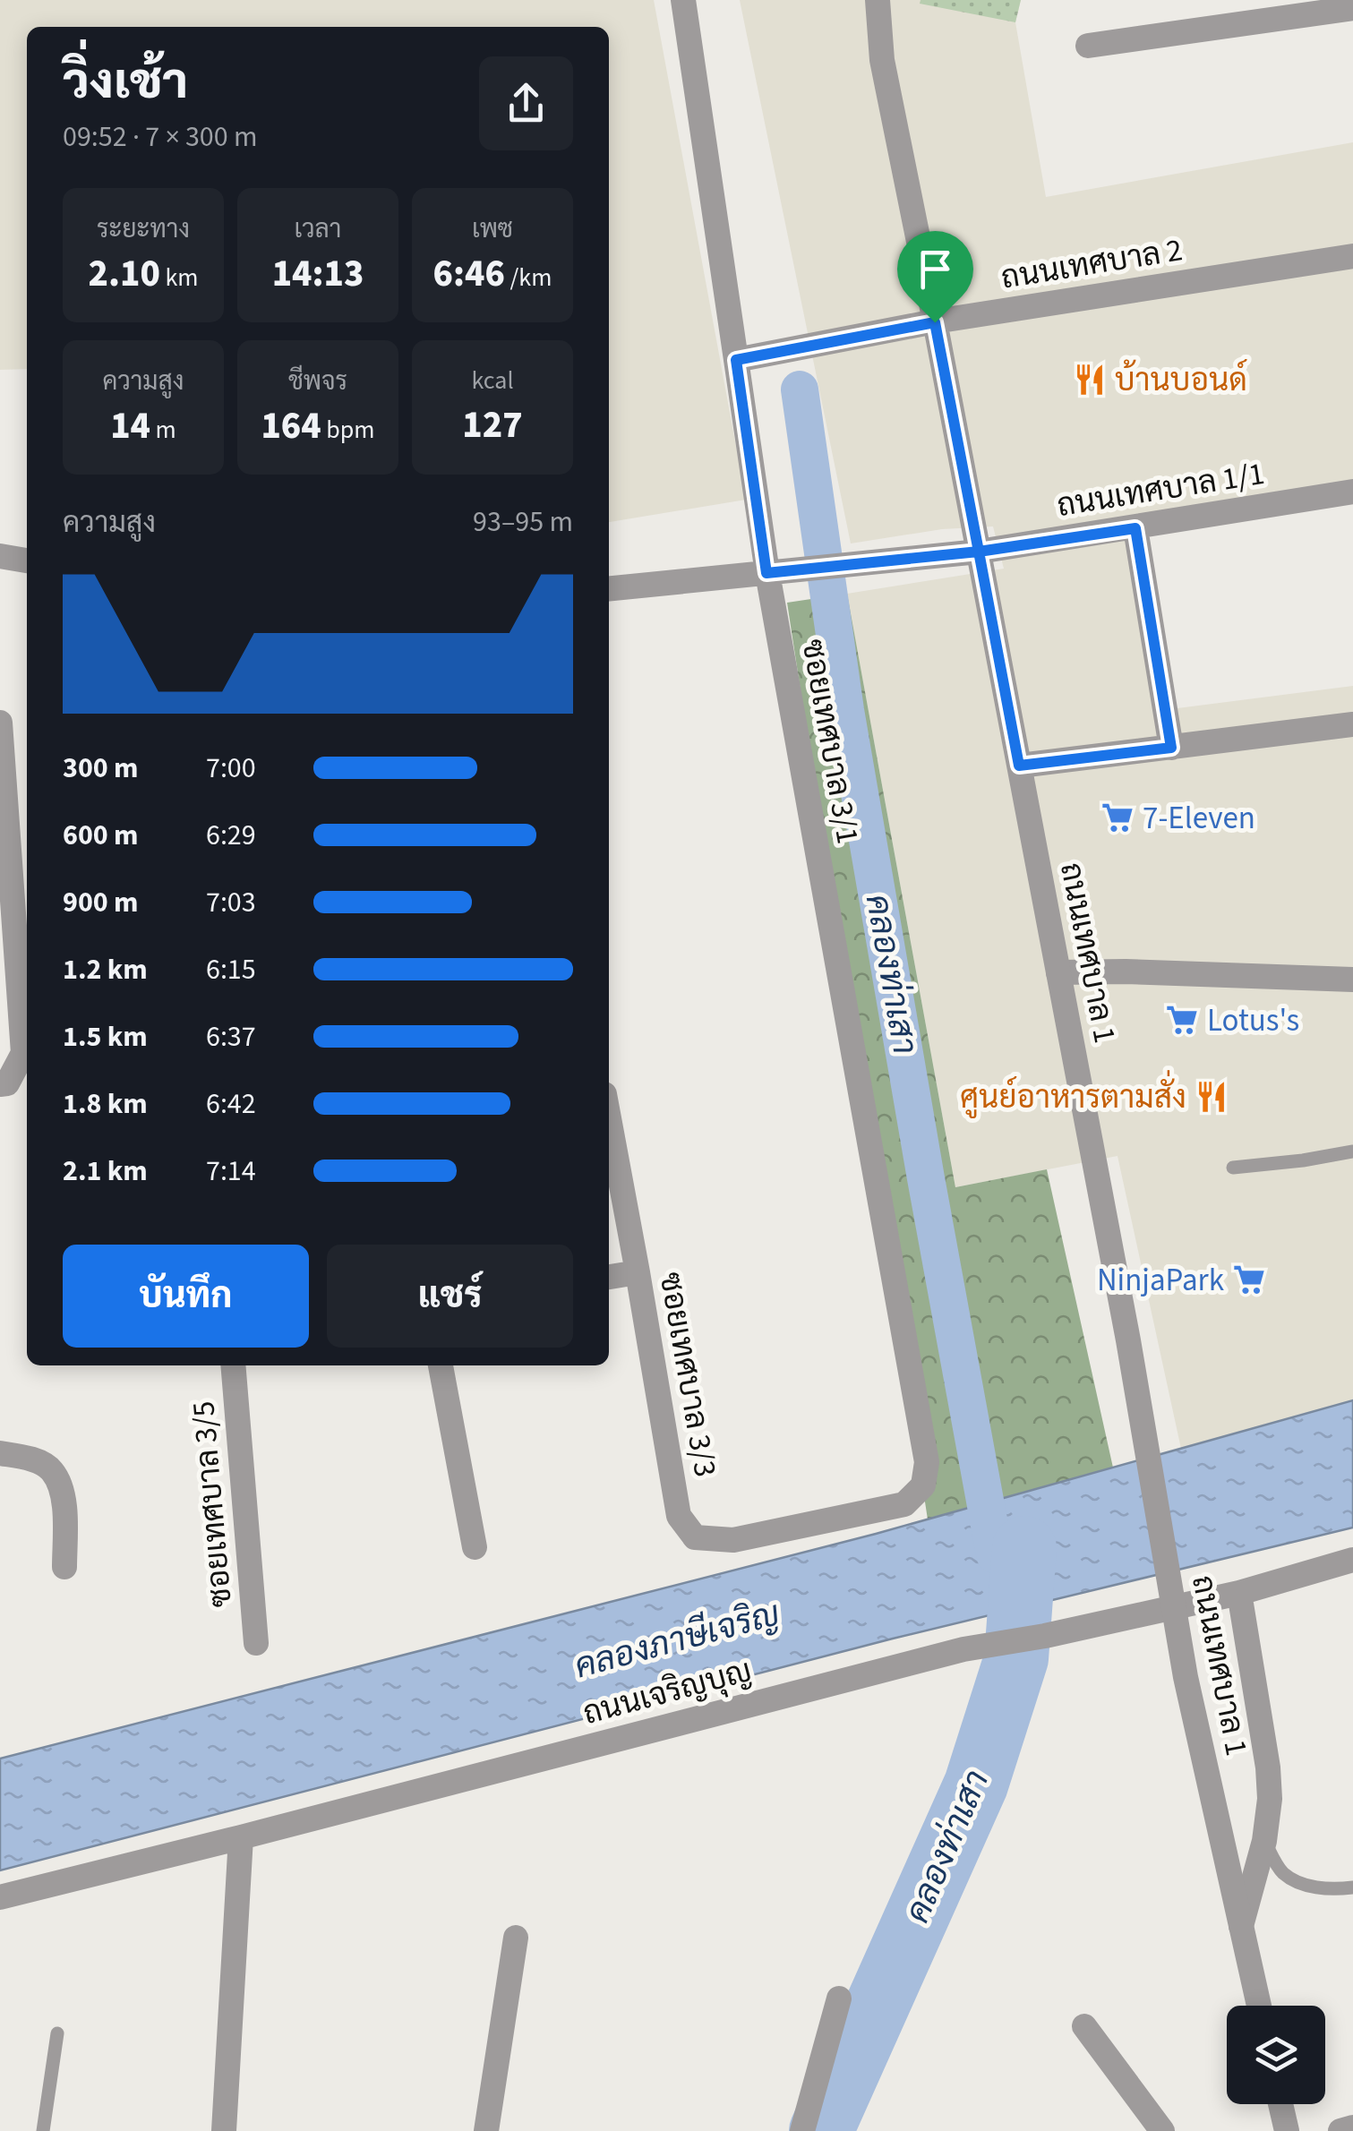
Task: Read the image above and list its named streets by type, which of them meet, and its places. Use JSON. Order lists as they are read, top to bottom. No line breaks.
{"streets":{"street":["ถนนเทศบาล 2","ถนนเทศบาล 1/1","ซอยเทศบาล 3/1","ถนนเทศบาล 1","ซอยเทศบาล 3/3","ซอยเทศบาล 3/5","ถนนเจริญบุญ"]},"crossings":[["ถนนเทศบาล 2","ซอยเทศบาล 3/1"],["ถนนเทศบาล 2","ถนนเทศบาล 1"],["ถนนเทศบาล 1/1","ซอยเทศบาล 3/1"],["ถนนเทศบาล 1/1","ถนนเทศบาล 1"],["ซอยเทศบาล 3/1","ซอยเทศบาล 3/3"]],"water":["คลองท่าเสา","คลองภาษีเจริญ"],"places":{"restaurant":["บ้านบอนด์","ศูนย์อาหารตามสั่ง"],"supermarket":["7-Eleven","Lotus's","NinjaPark"]},"page":{"heading":["วิ่งเช้า","09:52 · 7 × 300 m"],"stats":[["ระยะทาง","2.10 km"],["เวลา","14:13"],["เพซ","6:46 /km"],["ความสูง","14 m"],["ชีพจร","164 bpm"],["kcal","127"]],"chart":["ความสูง","93–95 m"],"list":[{"name":"300 m","note":"7:00"},{"name":"600 m","note":"6:29"},{"name":"900 m","note":"7:03"},{"name":"1.2 km","note":"6:15"},{"name":"1.5 km","note":"6:37"},{"name":"1.8 km","note":"6:42"},{"name":"2.1 km","note":"7:14"}],"buttons":["บันทึก","แชร์"]}}
